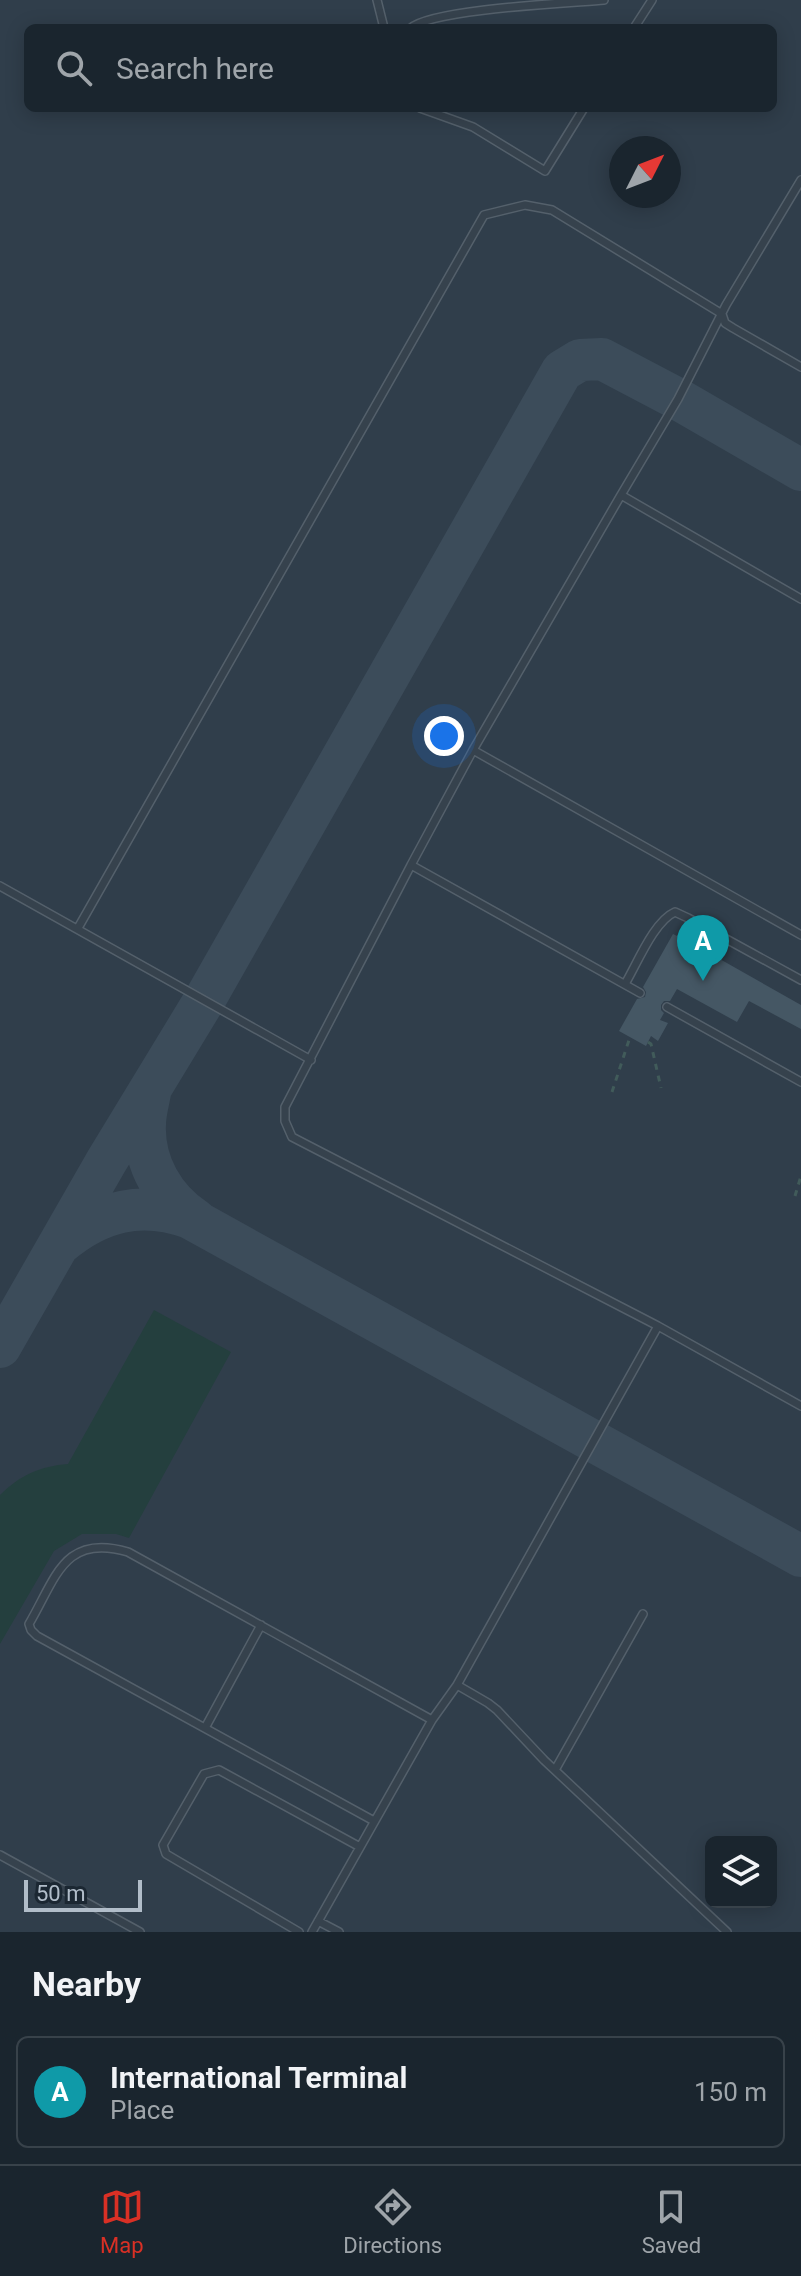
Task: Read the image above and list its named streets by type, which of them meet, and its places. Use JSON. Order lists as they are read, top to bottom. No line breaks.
{"scale_bar":"50 m","north":"top right","page":{"search":"Search here","pins":"A","scale":"50 m","heading":"Nearby","list":[{"mark":"A","name":"International Terminal","note":"Place","value":"150 m"}],"nav":["Map","Directions","Saved"]}}
